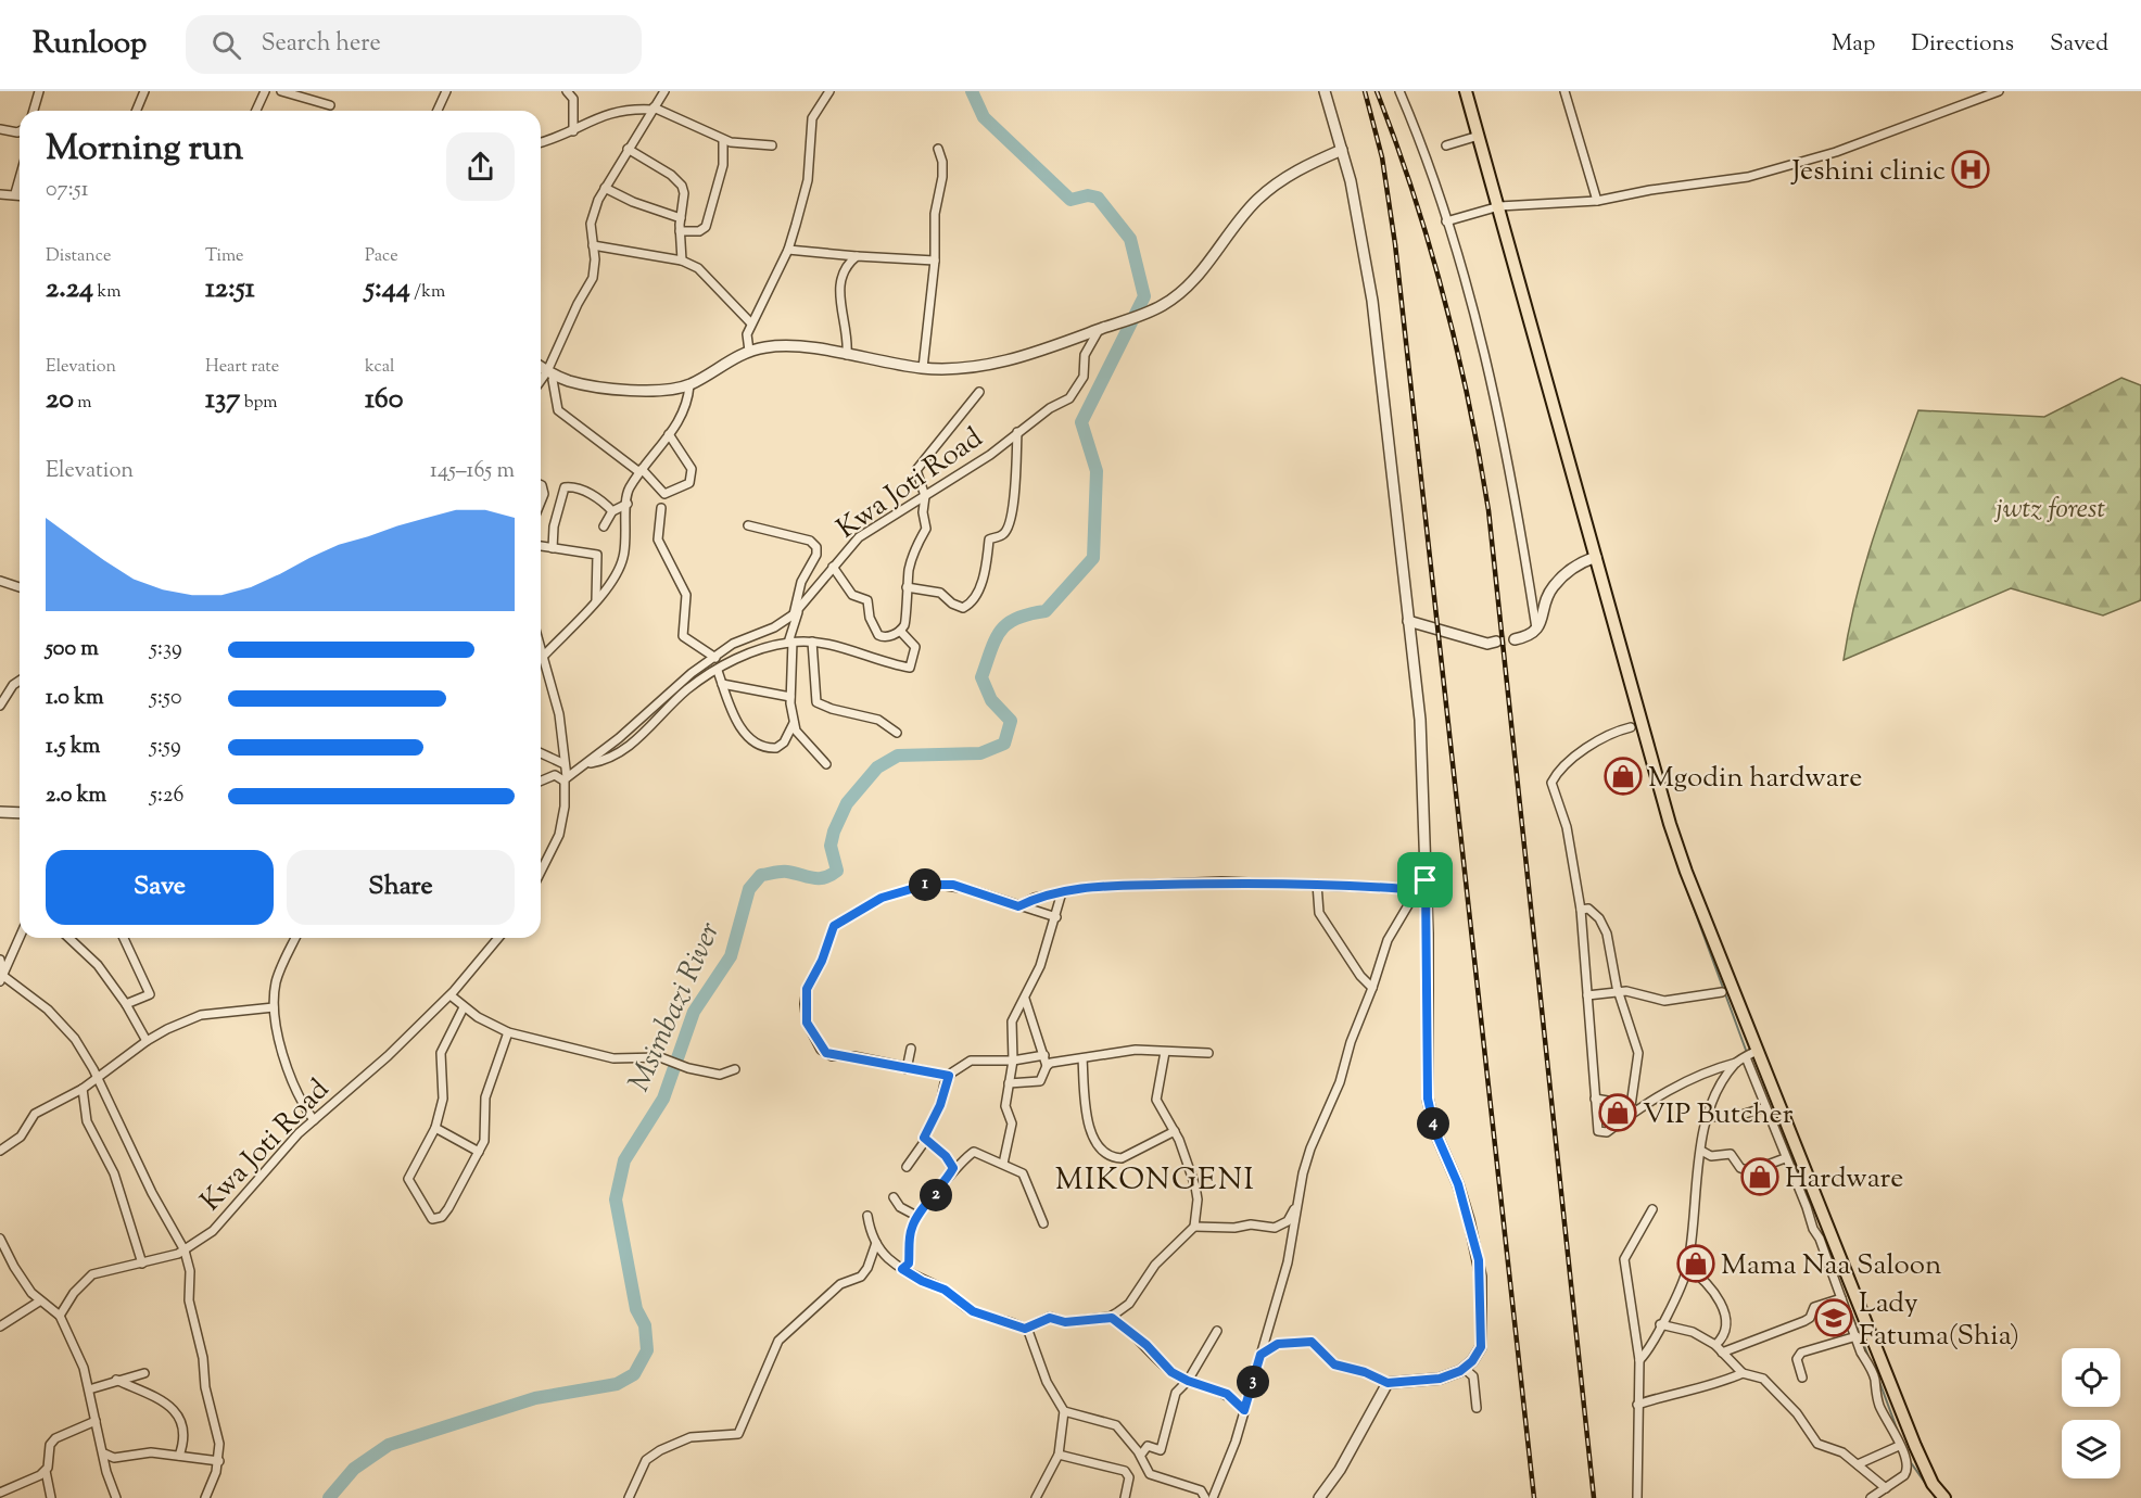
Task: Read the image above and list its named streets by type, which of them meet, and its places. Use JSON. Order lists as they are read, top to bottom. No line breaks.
{"streets":{"street":["Kwa Joti Road"]},"districts":["MIKONGENI"],"water":["Msimbazi River"],"parks":["jwtz forest"],"places":{"hospital":["Jeshini clinic"],"shop":["Mgodin hardware","VIP Butcher","Hardware","Mama Naa Saloon"],"school or university":["Lady Fatuma(Shia)"]},"page":{"header":"Runloop","search":"Search here","nav":["Map","Directions","Saved"],"heading":["Morning run","07:51"],"stats":[["Distance","2.24 km"],["Time","12:51"],["Pace","5:44 /km"],["Elevation","20 m"],["Heart rate","137 bpm"],["kcal","160"]],"chart":["Elevation","145–165 m"],"list":[{"name":"500 m","note":"5:39"},{"name":"1.0 km","note":"5:50"},{"name":"1.5 km","note":"5:59"},{"name":"2.0 km","note":"5:26"}],"buttons":["Save","Share"],"pins":["1","4","2","3"]}}
